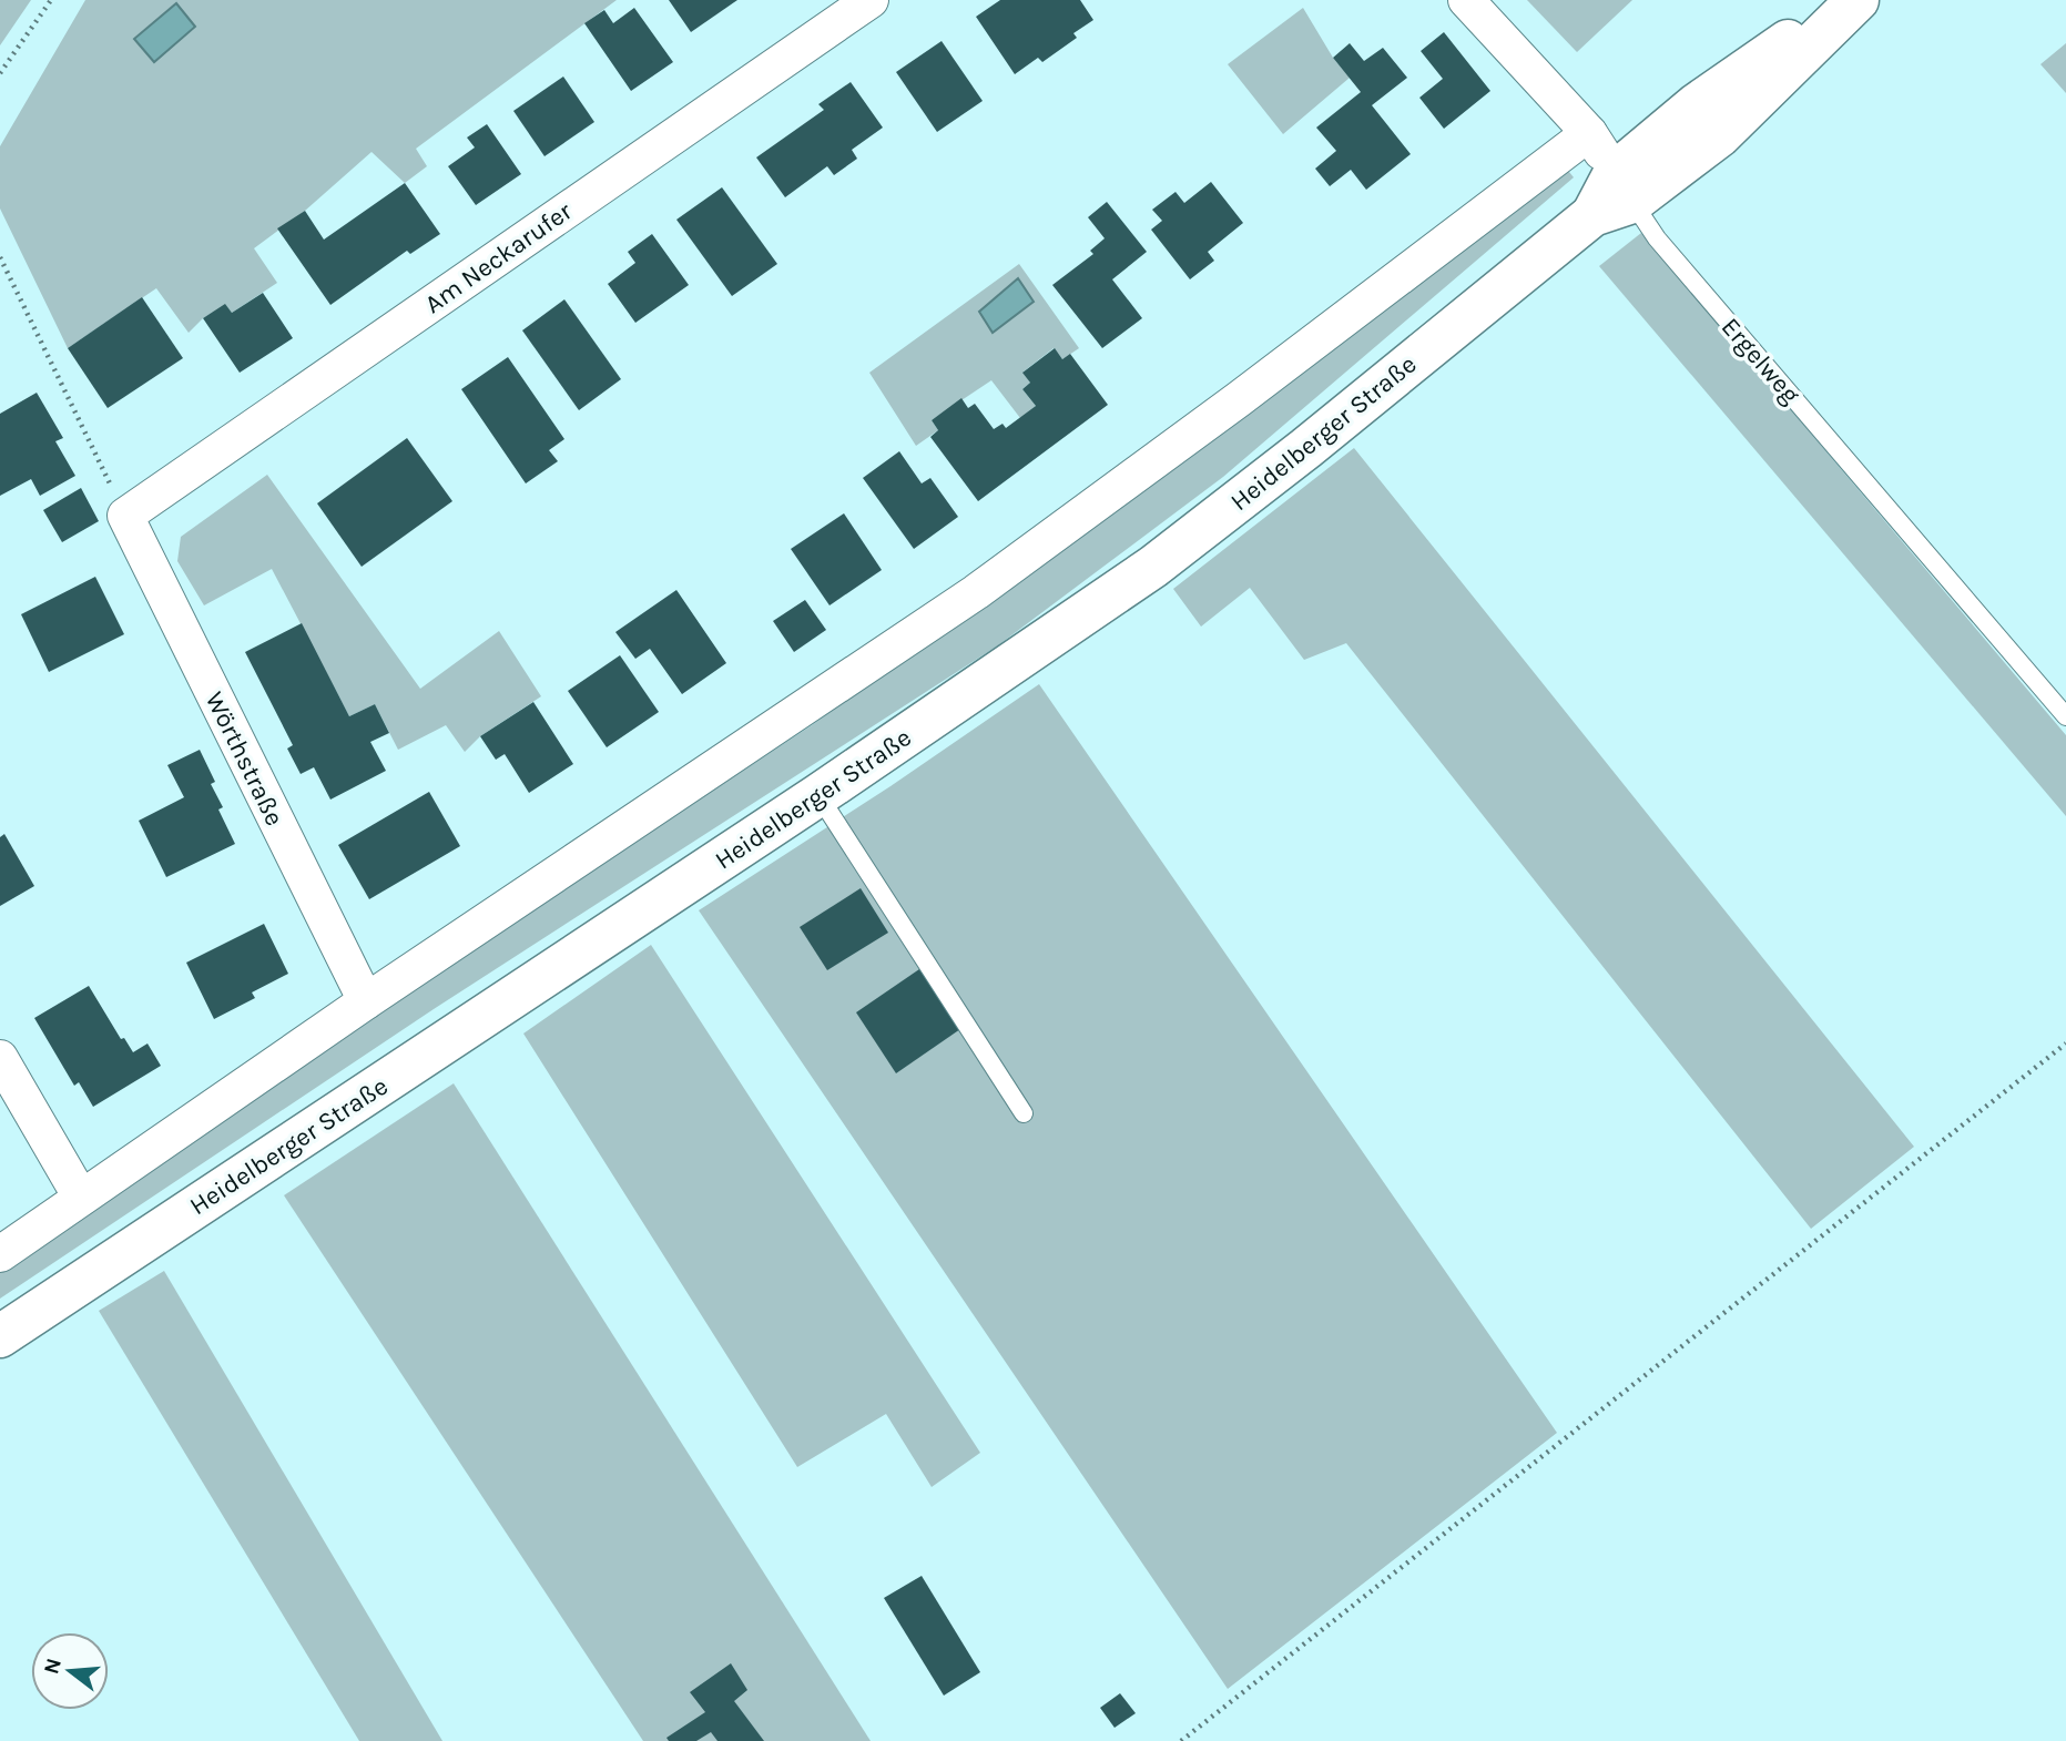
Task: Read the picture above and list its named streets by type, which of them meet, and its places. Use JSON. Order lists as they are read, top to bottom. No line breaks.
{"streets":{"main road":["Heidelberger Straße"],"street":["Am Neckarufer","Ergelweg","Wörthstraße"]},"crossings":[["Am Neckarufer","Wörthstraße"],["Ergelweg","Heidelberger Straße"]],"north":"left"}
